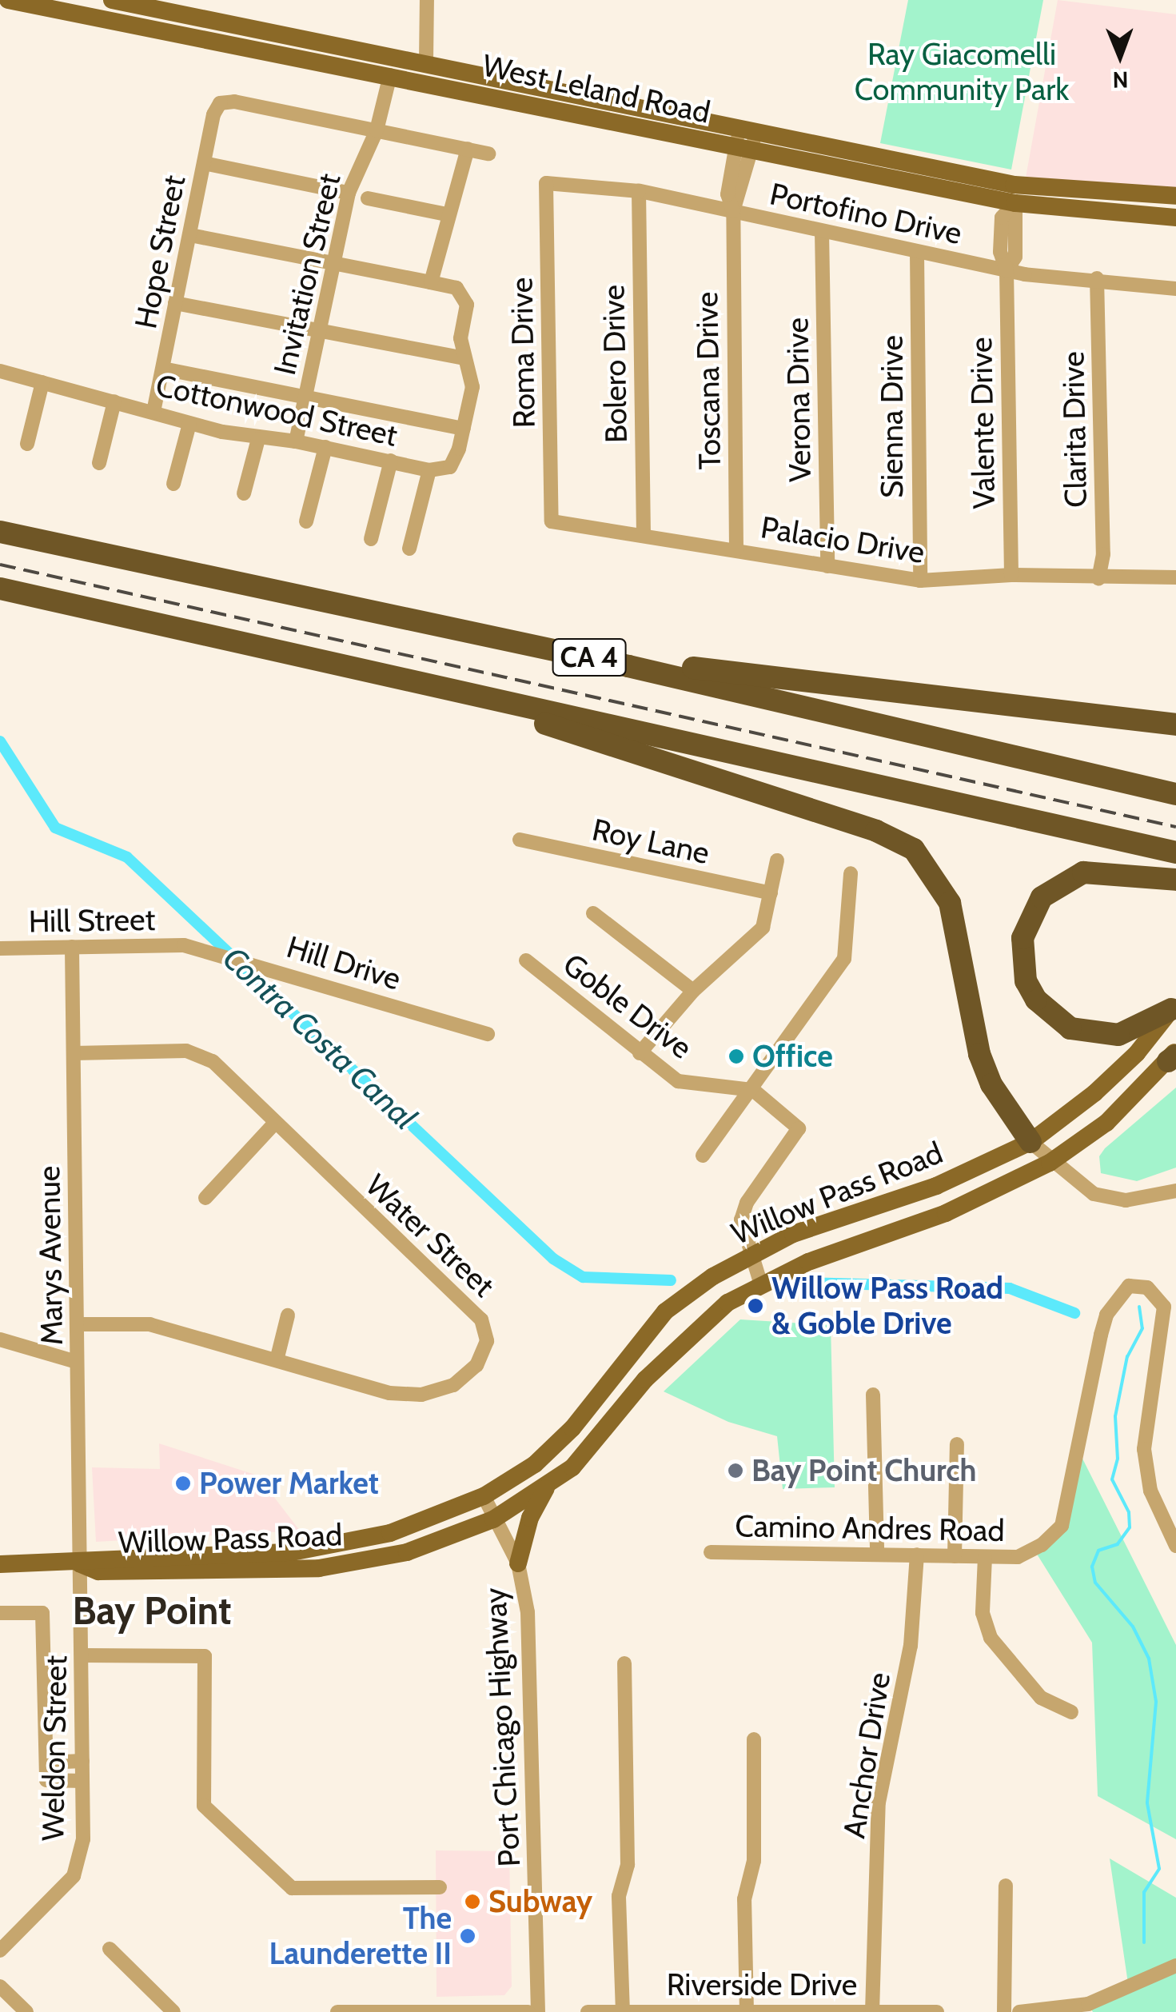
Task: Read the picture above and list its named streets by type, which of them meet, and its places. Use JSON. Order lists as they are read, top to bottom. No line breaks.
{"streets":{"highway":["CA 4"],"main road":["West Leland Road","Willow Pass Road"],"street":["Portofino Drive","Hope Street","Invitation Street","Roma Drive","Bolero Drive","Toscana Drive","Verona Drive","Cottonwood Street","Sienna Drive","Valente Drive","Clarita Drive","Palacio Drive","Roy Lane","Hill Street","Hill Drive","Goble Drive","Water Street","Marys Avenue","Camino Andres Road","Port Chicago Highway","Weldon Street","Anchor Drive","Riverside Drive"]},"crossings":[["West Leland Road","Invitation Street"],["West Leland Road","Toscana Drive"],["West Leland Road","Valente Drive"],["Portofino Drive","Roma Drive"],["Portofino Drive","Bolero Drive"],["Portofino Drive","Toscana Drive"],["Portofino Drive","Verona Drive"],["Portofino Drive","Sienna Drive"],["Portofino Drive","Valente Drive"],["Portofino Drive","Clarita Drive"],["Hope Street","Invitation Street"],["Hope Street","Cottonwood Street"],["Invitation Street","Cottonwood Street"],["Roma Drive","Palacio Drive"],["Bolero Drive","Palacio Drive"],["Toscana Drive","Palacio Drive"],["Verona Drive","Palacio Drive"],["Sienna Drive","Palacio Drive"],["Valente Drive","Palacio Drive"],["Clarita Drive","Palacio Drive"],["Hill Street","Hill Drive"],["Hill Street","Marys Avenue"],["Willow Pass Road","Marys Avenue"],["Willow Pass Road","Port Chicago Highway"],["Willow Pass Road","Weldon Street"],["Water Street","Marys Avenue"],["Marys Avenue","Weldon Street"],["Camino Andres Road","Anchor Drive"],["Anchor Drive","Riverside Drive"]],"districts":["Bay Point"],"water":["Contra Costa Canal"],"parks":["Ray Giacomelli Community Park"],"places":["Office","Willow Pass Road & Goble Drive","Bay Point Church","Power Market","Subway","The Launderette II"],"north":"bottom"}
